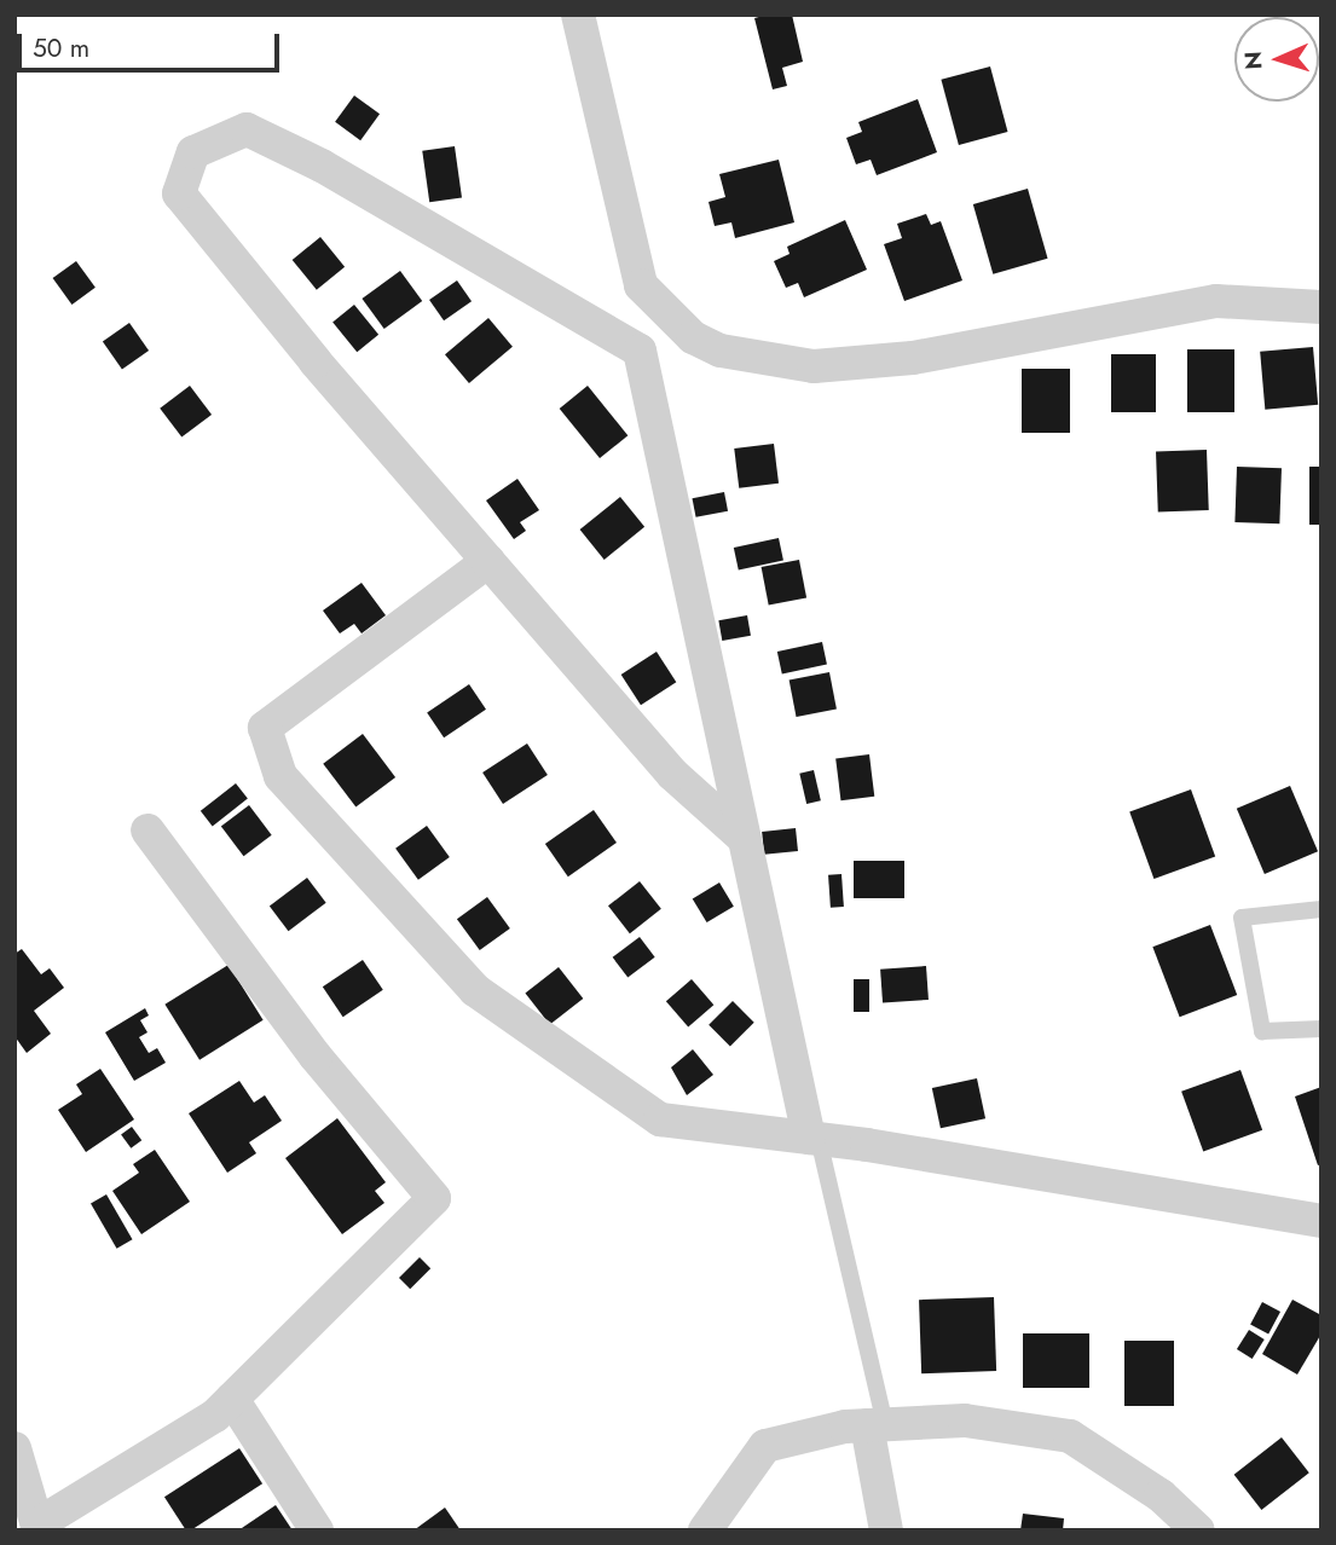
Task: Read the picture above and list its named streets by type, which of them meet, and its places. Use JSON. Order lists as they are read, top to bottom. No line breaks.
{"scale_bar":"50 m","north":"left"}
